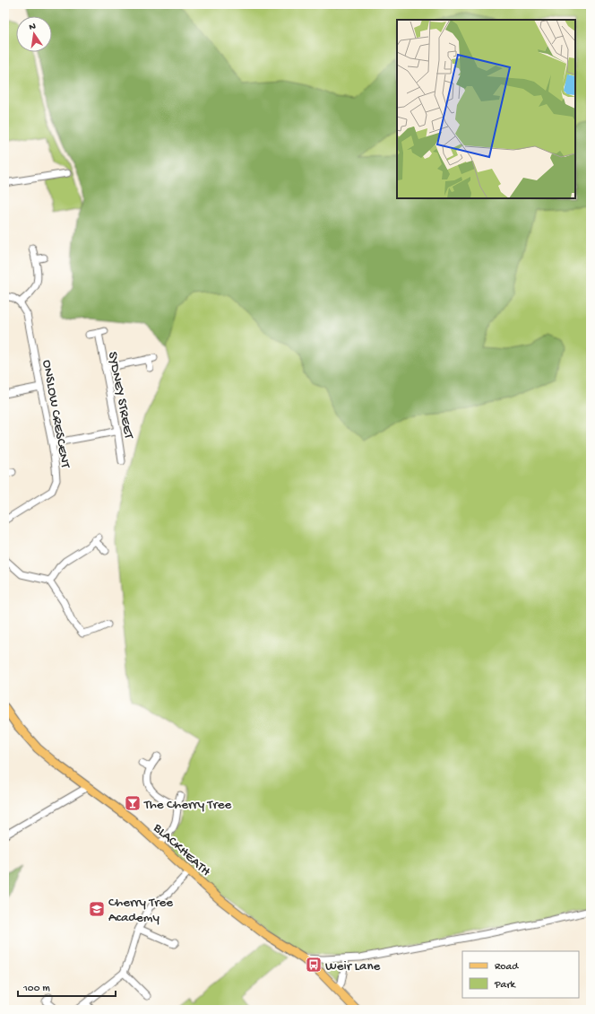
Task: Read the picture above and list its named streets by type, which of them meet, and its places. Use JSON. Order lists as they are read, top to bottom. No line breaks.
{"streets":{"main road":["BLACKHEATH"],"street":["SYDNEY STREET","ONSLOW CRESCENT"]},"places":{"bar":["The Cherry Tree"],"school or university":["Cherry Tree Academy"],"bus stop":["Weir Lane"]},"legend":["Road","Park"],"scale_bar":"100 m","north":"top"}
